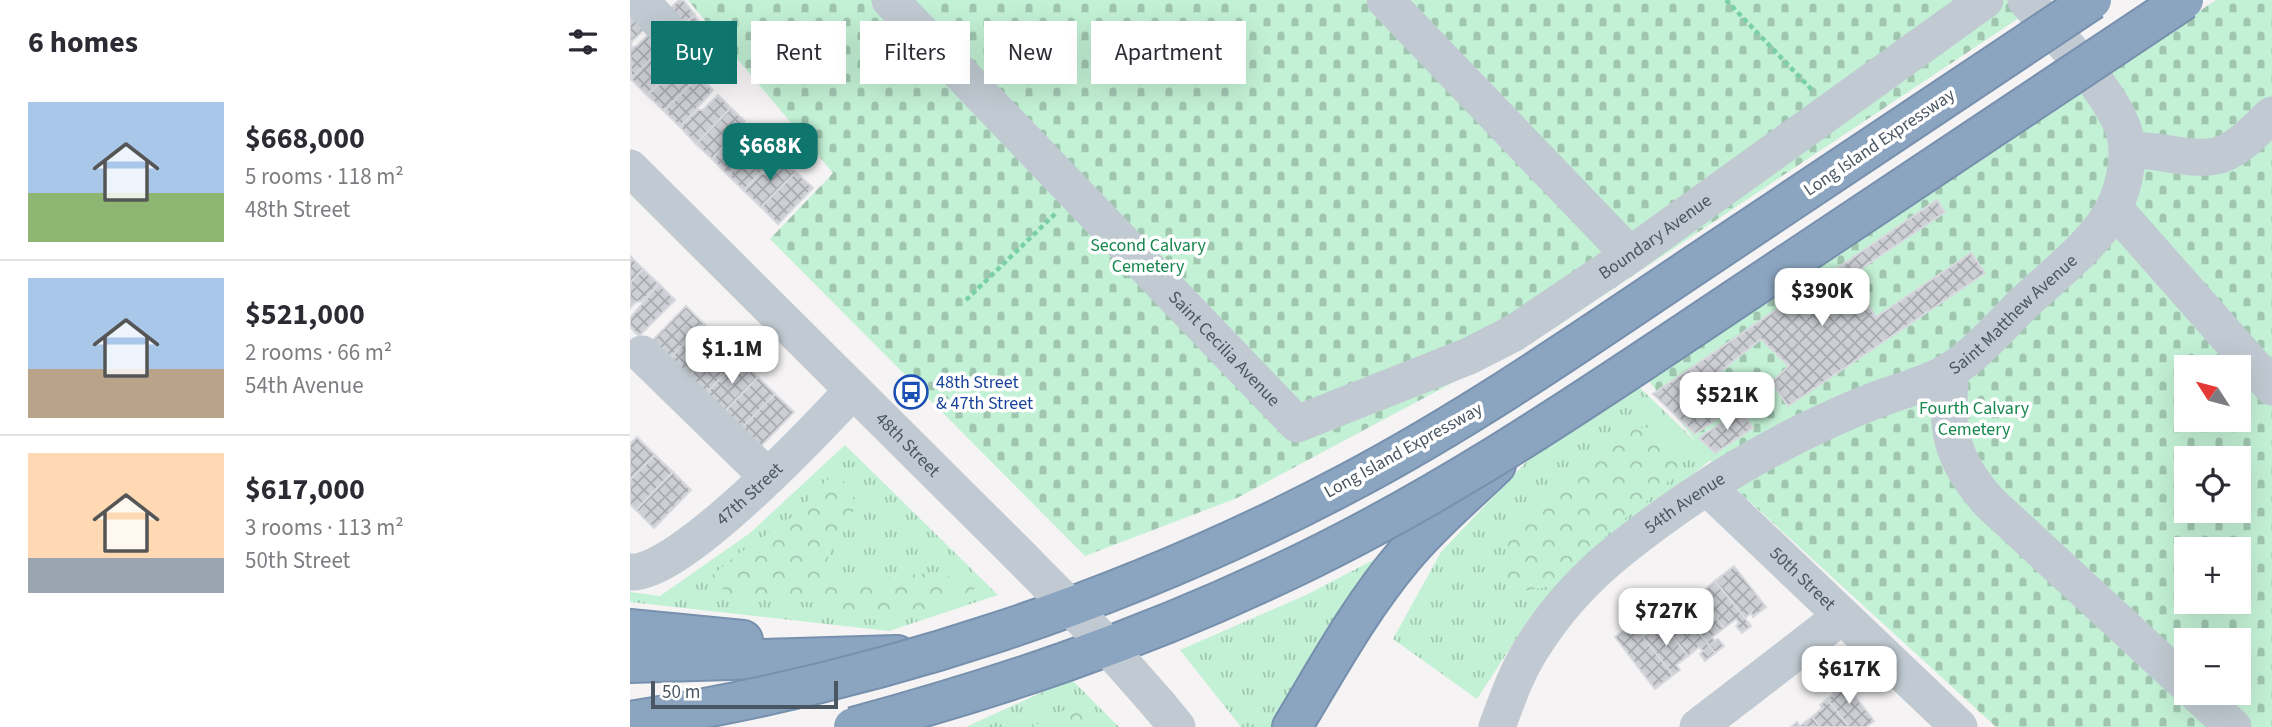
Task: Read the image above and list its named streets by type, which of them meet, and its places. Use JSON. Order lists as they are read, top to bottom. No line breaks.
{"streets":{"highway":["Long Island Expressway"],"street":["Boundary Avenue","Saint Matthew Avenue","Saint Cecilia Avenue","48th Street","47th Street","54th Avenue","50th Street"]},"crossings":[["Boundary Avenue","Saint Cecilia Avenue"],["Saint Matthew Avenue","54th Avenue"],["48th Street","47th Street"],["54th Avenue","50th Street"]],"parks":["Second Calvary Cemetery","Fourth Calvary Cemetery"],"places":{"bus stop":["48th Street & 47th Street"]},"scale_bar":"50 m","north":"top left","page":{"heading":"6 homes","chip":["Buy","Rent","Filters","New","Apartment"],"list":[{"name":"$668,000","note":"5 rooms · 118 m² · 48th Street"},{"name":"$521,000","note":"2 rooms · 66 m² · 54th Avenue"},{"name":"$617,000","note":"3 rooms · 113 m² · 50th Street"}],"price":["$668K","$390K","$1.1M","$521K","$727K","$617K"],"map_buttons":["+","−"],"scale":"50 m"}}
